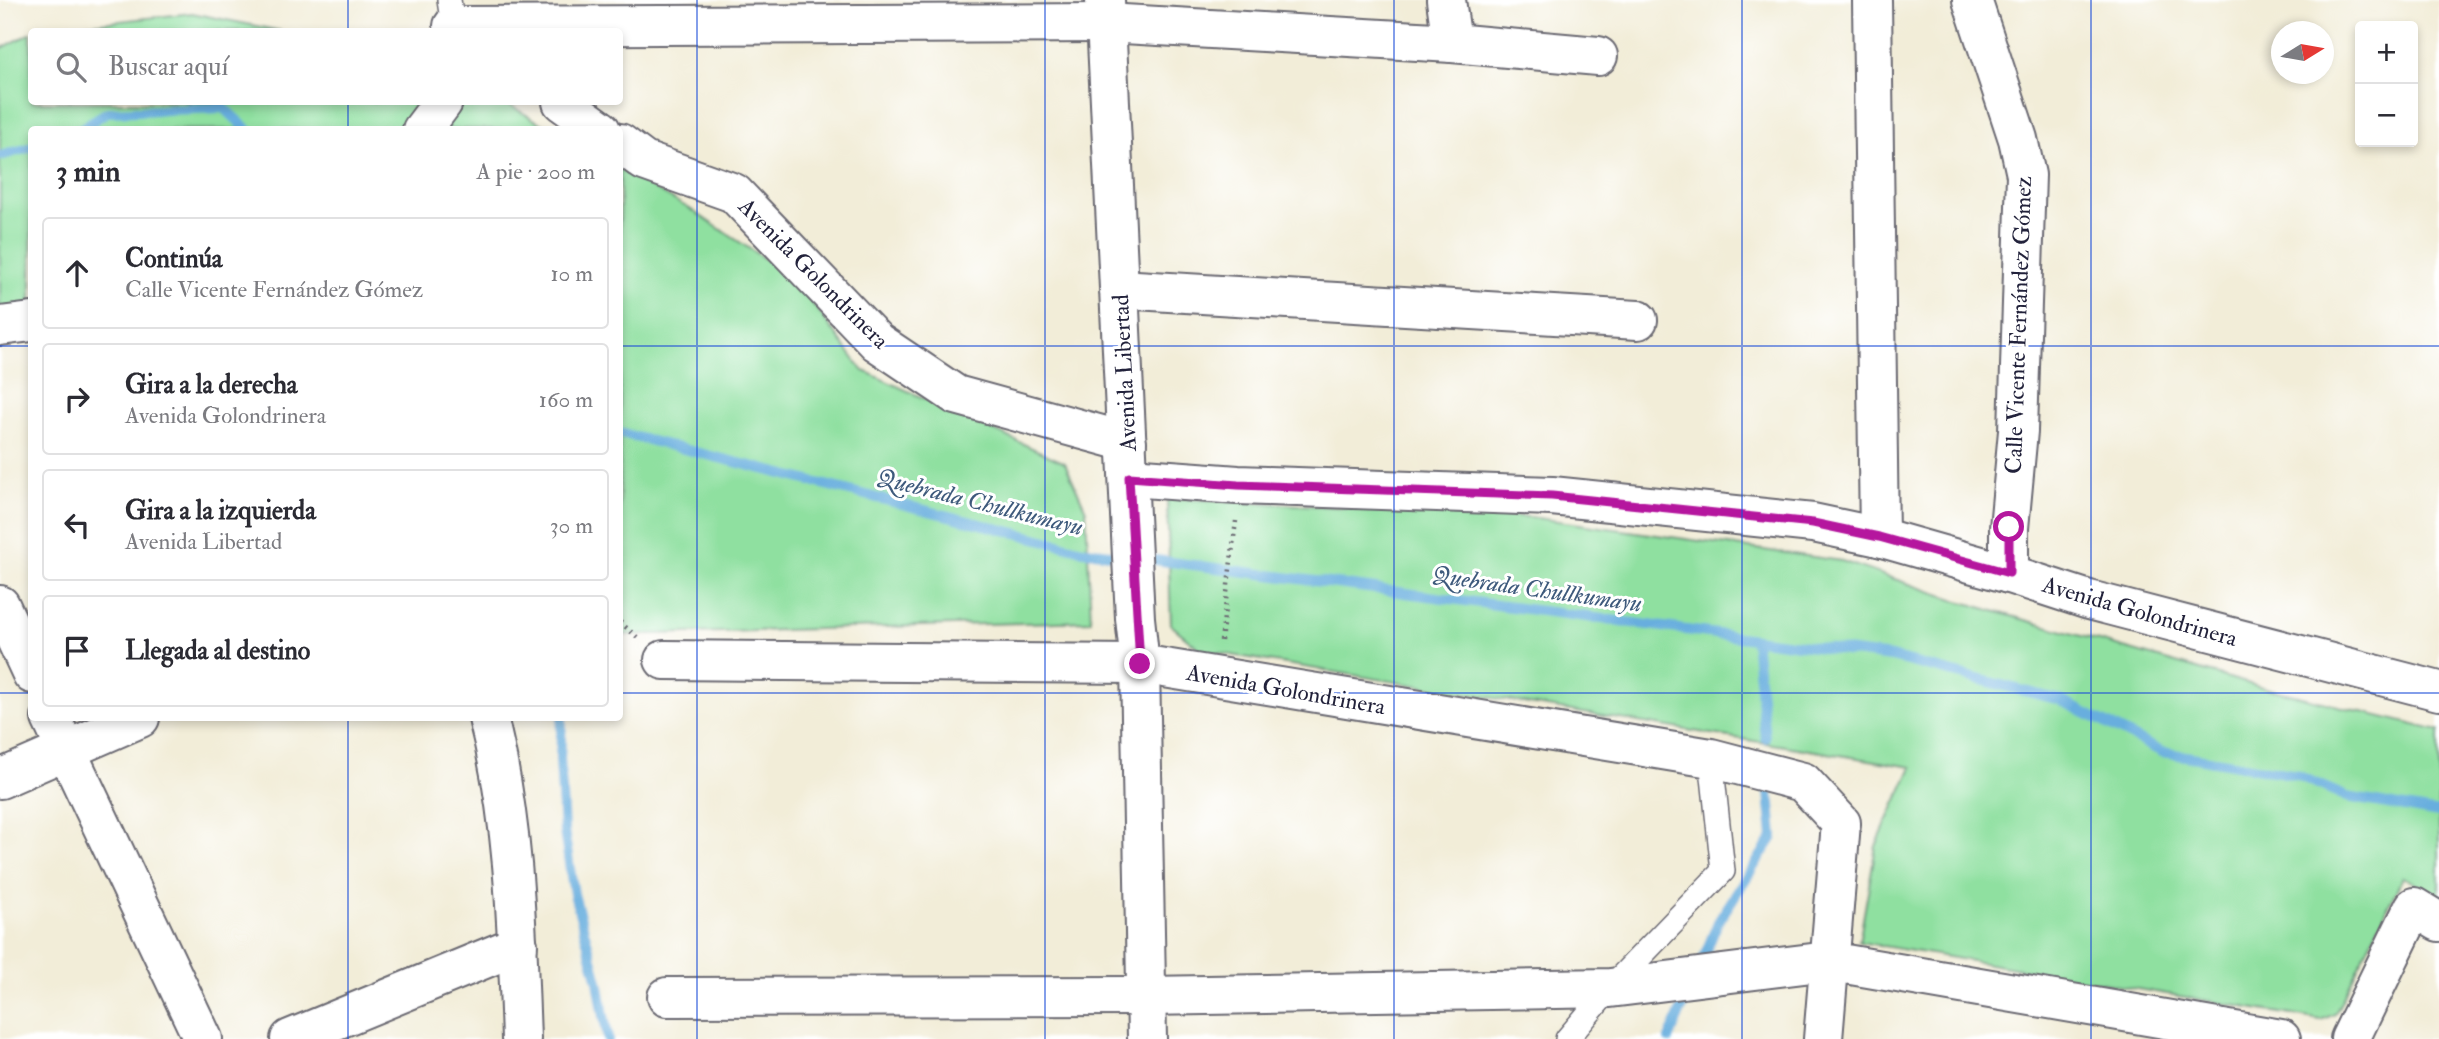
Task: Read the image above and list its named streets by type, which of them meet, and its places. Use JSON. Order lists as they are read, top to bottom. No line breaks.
{"streets":{"street":["Avenida Golondrinera","Calle Vicente Fernández Gómez","Avenida Libertad"]},"crossings":[["Avenida Golondrinera","Calle Vicente Fernández Gómez"],["Avenida Golondrinera","Avenida Libertad"]],"water":["Quebrada Chullkumayu"],"north":"right","page":{"map_buttons":["+","−"],"search":"Buscar aquí","heading":["3 min","A pie · 200 m"],"list":[["Continúa","Calle Vicente Fernández Gómez","10 m"],["Gira a la derecha","Avenida Golondrinera","160 m"],["Gira a la izquierda","Avenida Libertad","30 m"],"Llegada al destino"]}}
